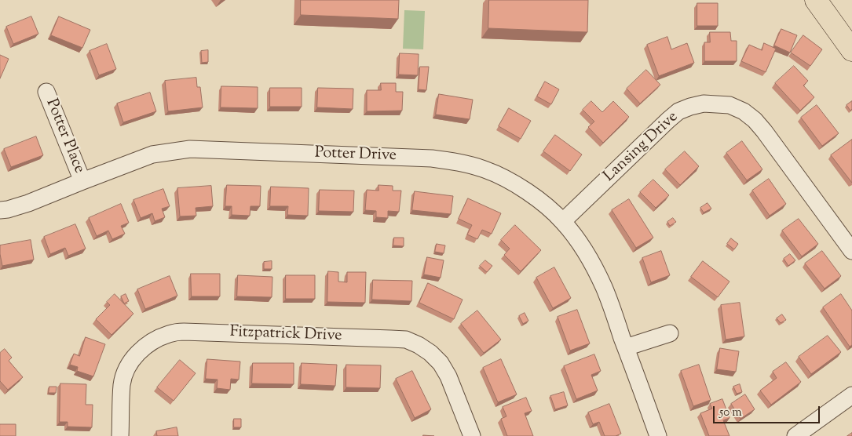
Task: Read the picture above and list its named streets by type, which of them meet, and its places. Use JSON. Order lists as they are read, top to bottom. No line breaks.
{"streets":{"street":["Potter Place","Lansing Drive","Potter Drive","Fitzpatrick Drive"]},"crossings":[["Potter Place","Potter Drive"],["Lansing Drive","Potter Drive"]],"scale_bar":"50 m"}
